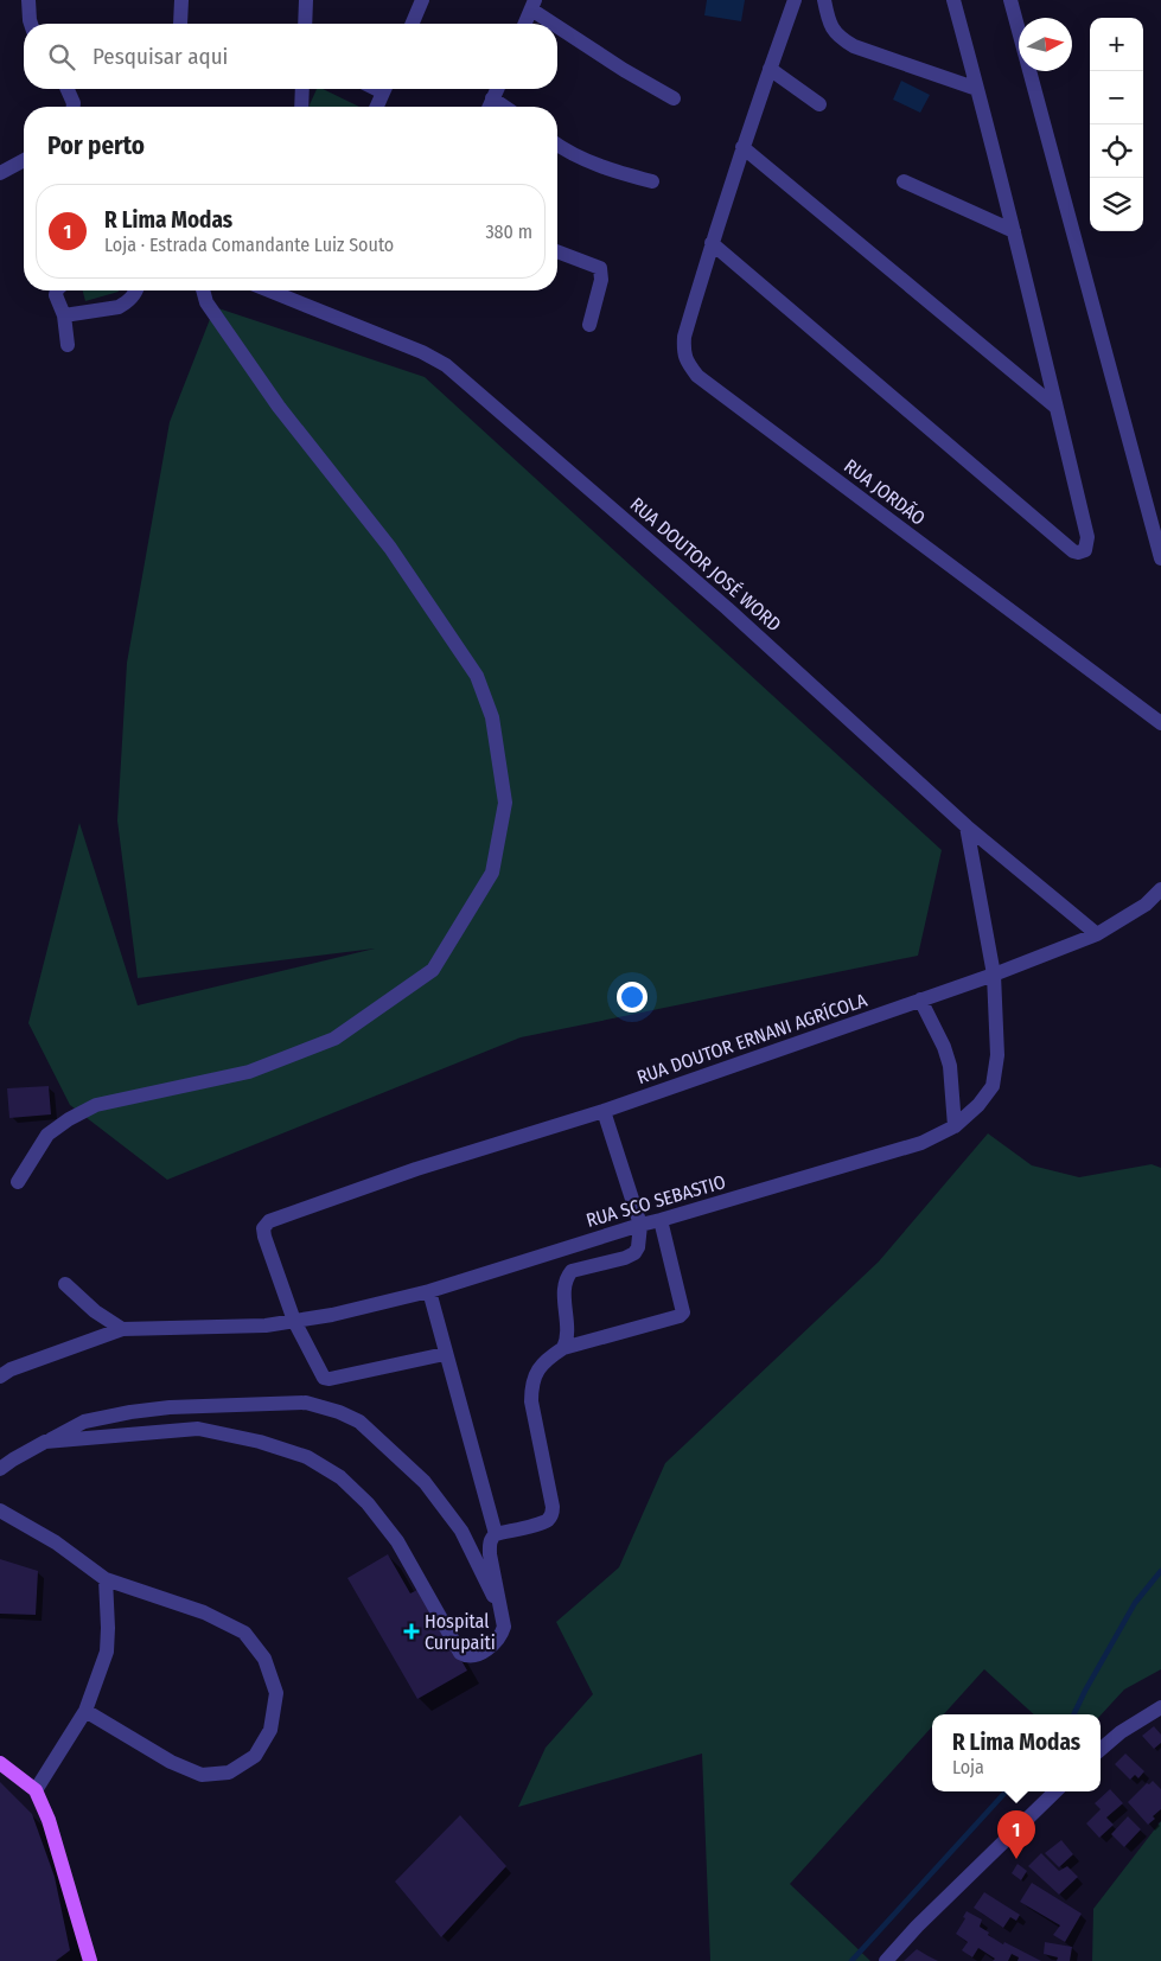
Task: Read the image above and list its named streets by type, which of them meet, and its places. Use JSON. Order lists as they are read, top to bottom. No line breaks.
{"streets":{"street":["RUA JORDÃO","RUA DOUTOR JOSÉ WORD","RUA DOUTOR ERNANI AGRÍCOLA","RUA SCO SEBASTIO"]},"crossings":[["RUA DOUTOR JOSÉ WORD","RUA DOUTOR ERNANI AGRÍCOLA"],["RUA DOUTOR JOSÉ WORD","RUA SCO SEBASTIO"],["RUA DOUTOR ERNANI AGRÍCOLA","RUA SCO SEBASTIO"]],"places":{"health":["Hospital Curupaiti"]},"north":"right","page":{"map_buttons":["+","−"],"search":"Pesquisar aqui","heading":"Por perto","list":[{"mark":"1","name":"R Lima Modas","note":"Loja · Estrada Comandante Luiz Souto","value":"380 m"}],"popup":["R Lima Modas","Loja"],"pins":"1"}}
